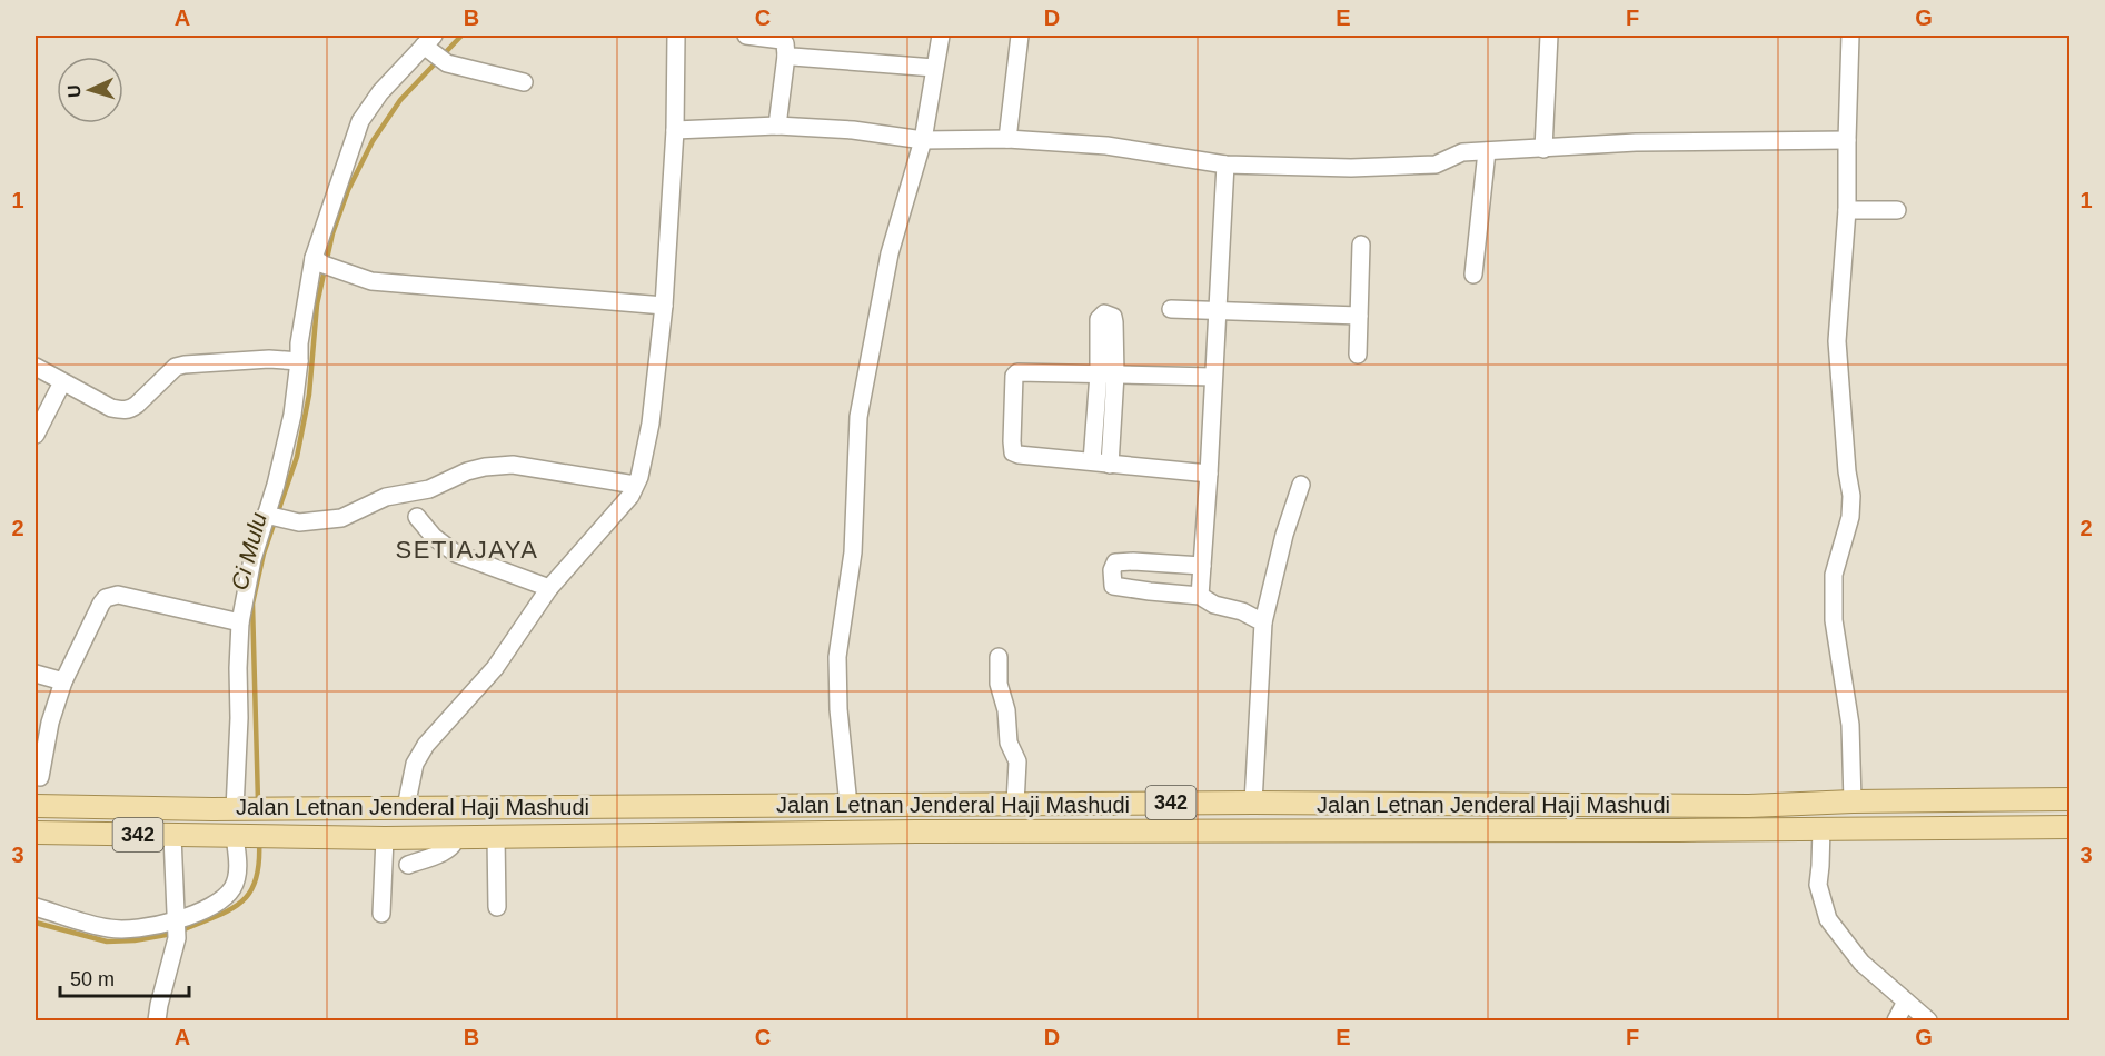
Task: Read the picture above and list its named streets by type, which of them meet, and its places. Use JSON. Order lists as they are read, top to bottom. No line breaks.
{"streets":{"main road":["342","Jalan Letnan Jenderal Haji Mashudi"]},"districts":["SETIAJAYA"],"water":["Ci Mulu"],"scale_bar":"50 m","north":"left","grid":{"columns":["A","B","C","D","E","F","G"],"rows":["1","2","3"]}}
